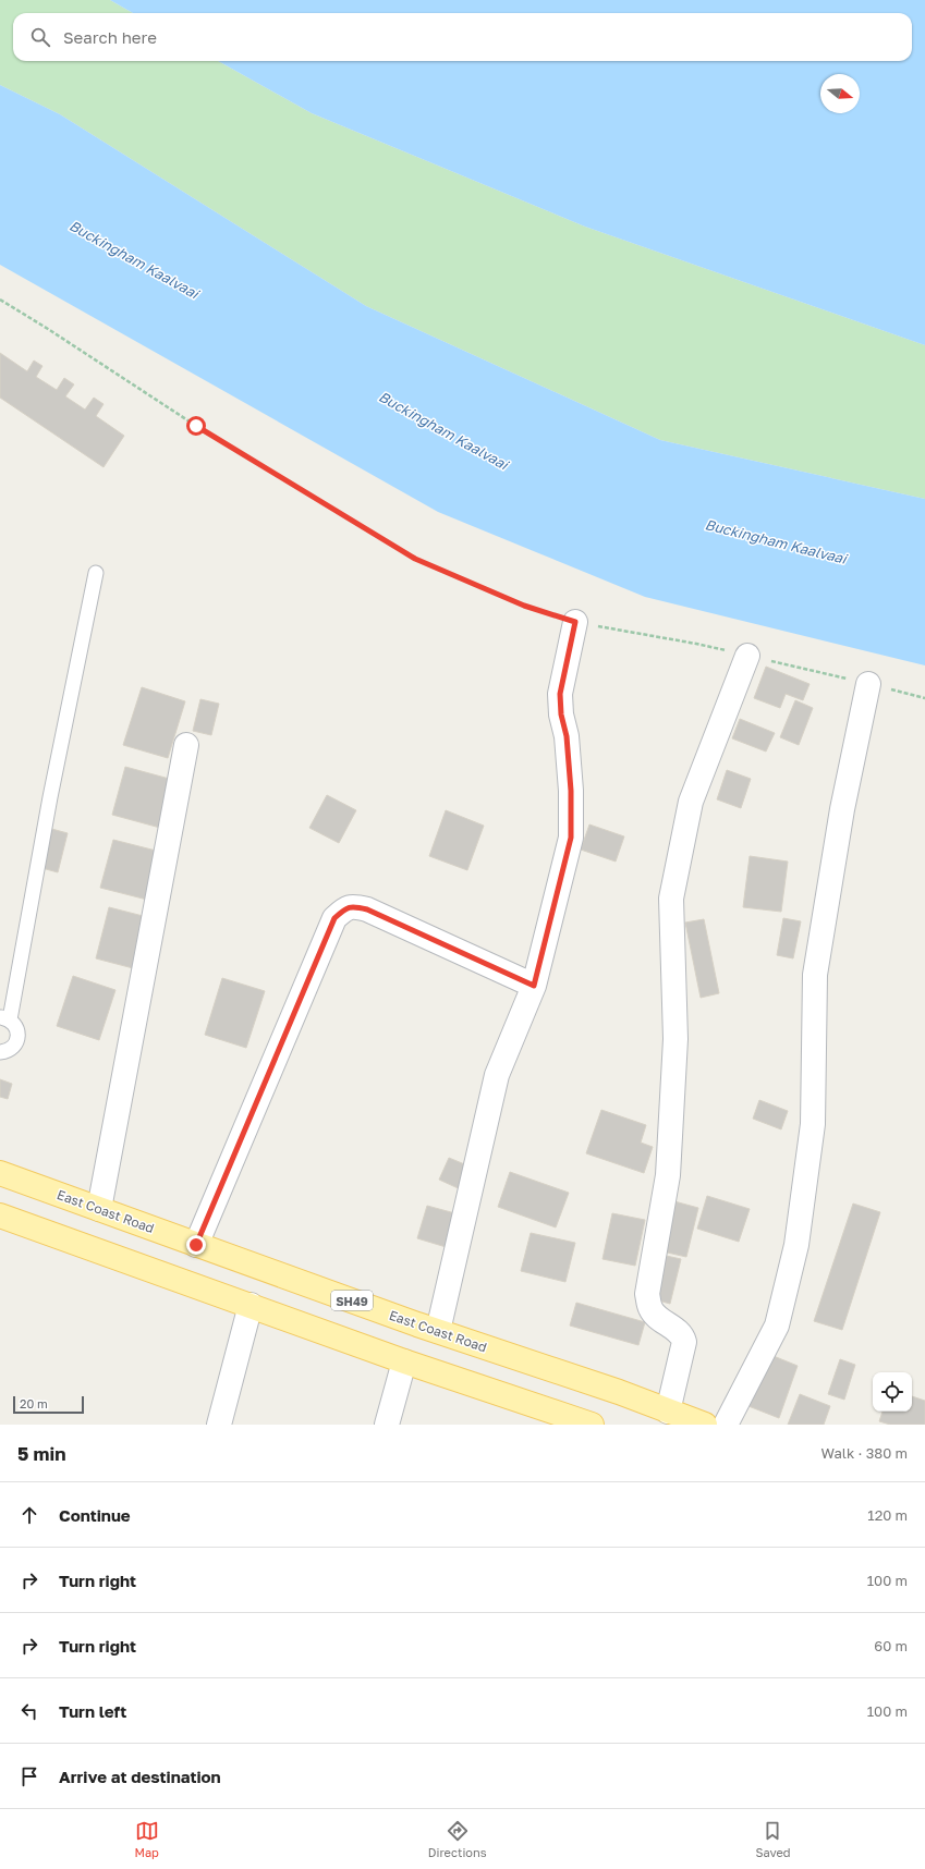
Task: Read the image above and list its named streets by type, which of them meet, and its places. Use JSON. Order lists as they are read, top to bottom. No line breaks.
{"streets":{"main road":["East Coast Road","SH49"]},"water":["Buckingham Kaalvaai"],"scale_bar":"20 m","north":"right","page":{"search":"Search here","scale":"20 m","heading":["5 min","Walk · 380 m"],"list":[["Continue","120 m"],["Turn right","100 m"],["Turn right","60 m"],["Turn left","100 m"],"Arrive at destination"],"nav":["Map","Directions","Saved"]}}
